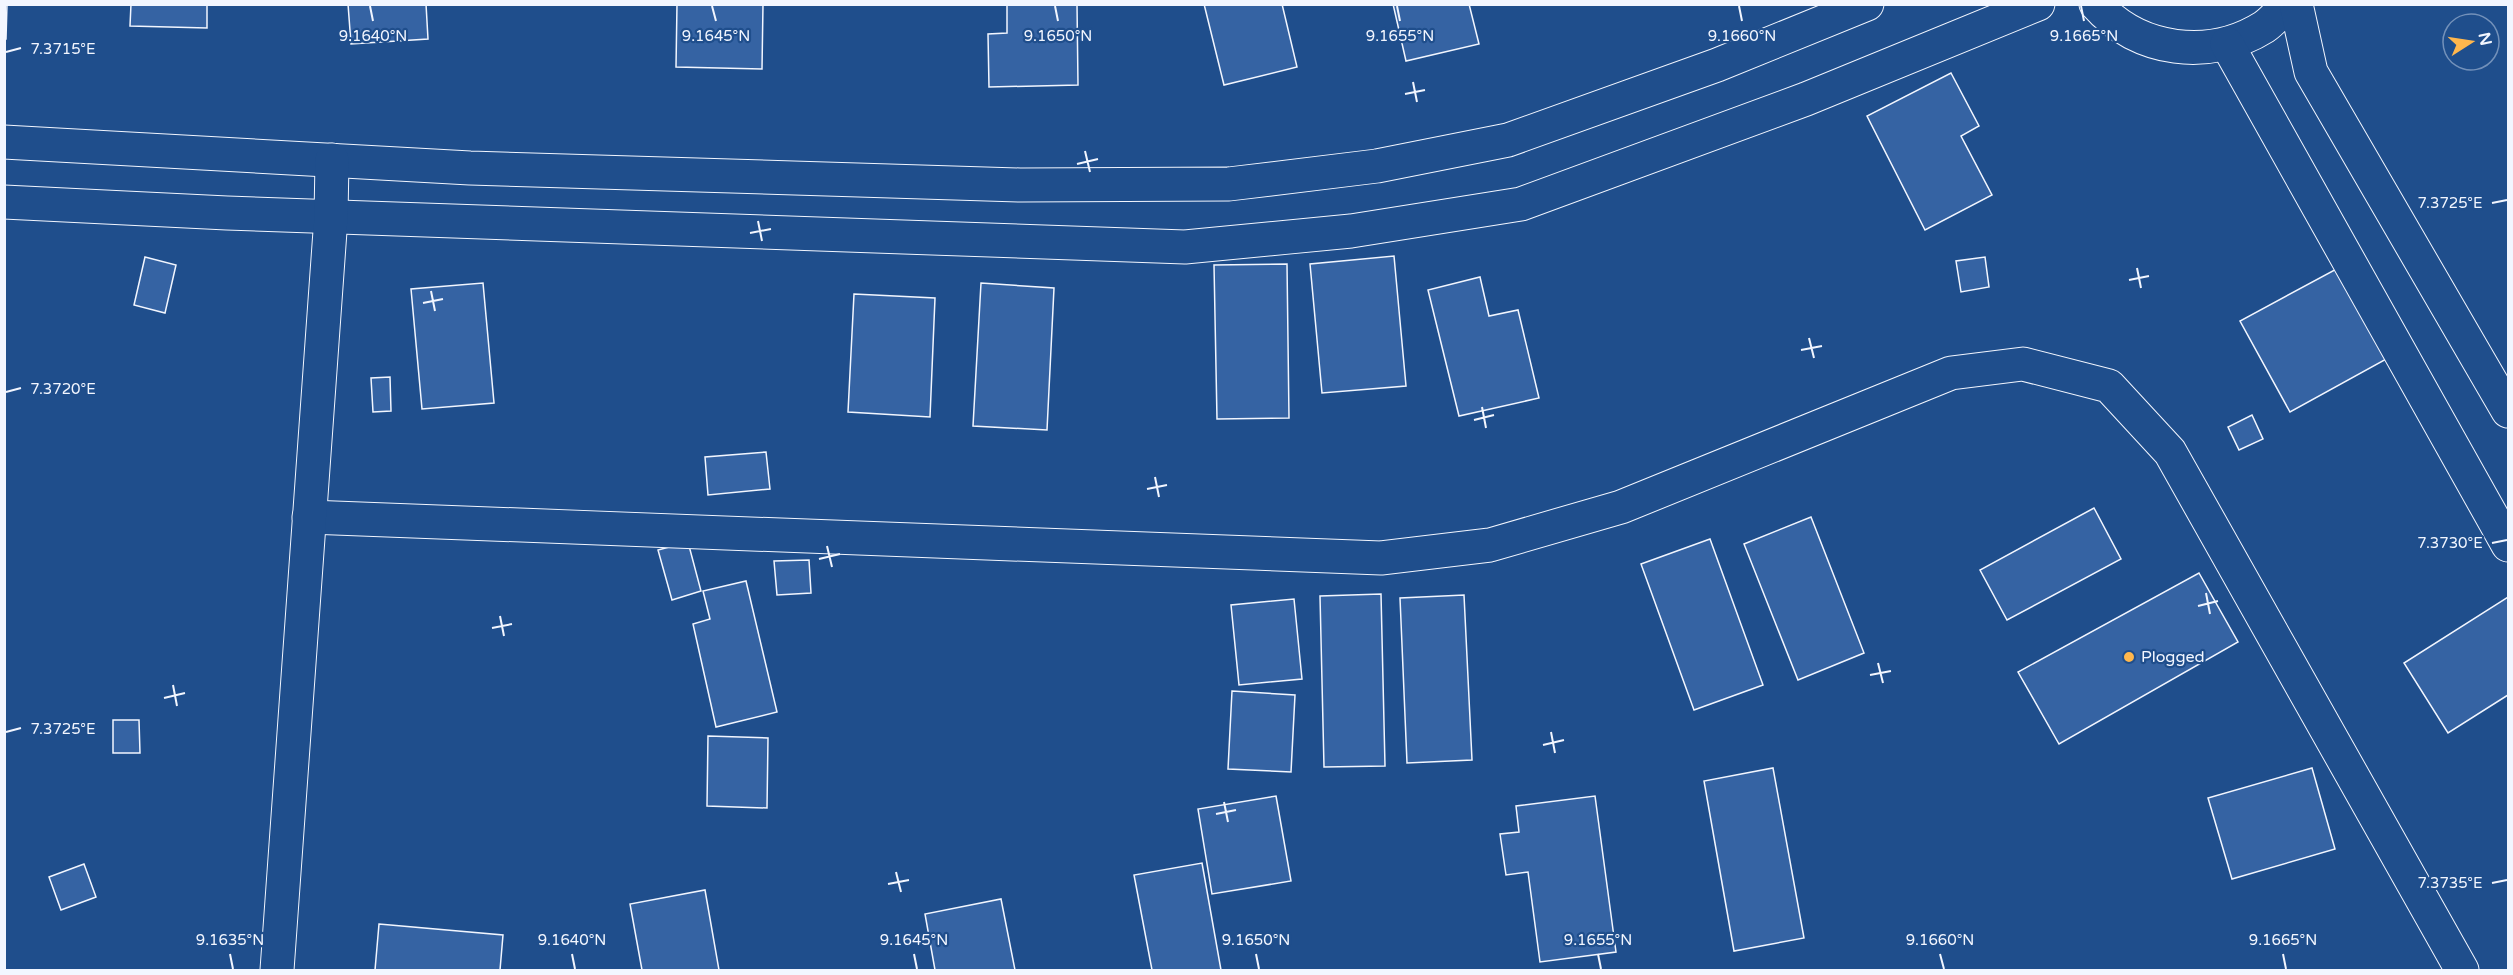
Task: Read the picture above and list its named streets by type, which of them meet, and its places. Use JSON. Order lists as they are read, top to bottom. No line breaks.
{"places":["Plogged"],"north":"right","coordinates":["9.1640°N","9.1645°N","9.1650°N","9.1655°N","9.1660°N","9.1665°N","7.3715°E","7.3725°E","7.3720°E","7.3730°E","7.3735°E","9.1635°N"]}
